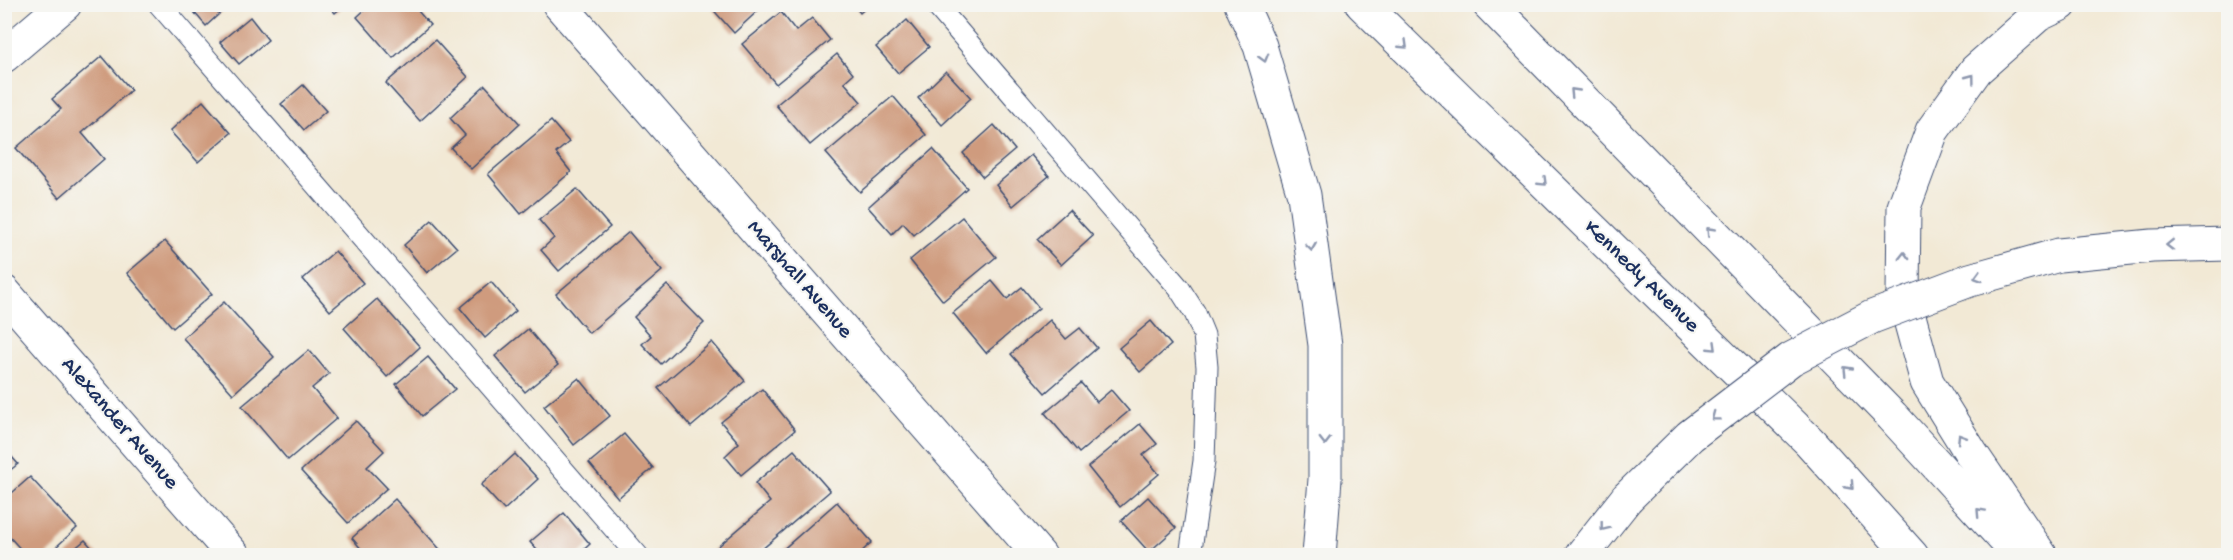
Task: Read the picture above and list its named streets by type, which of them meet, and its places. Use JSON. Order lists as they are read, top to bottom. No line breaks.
{"streets":{"main road":["Kennedy Avenue","Marshall Avenue","Alexander Avenue"]}}
